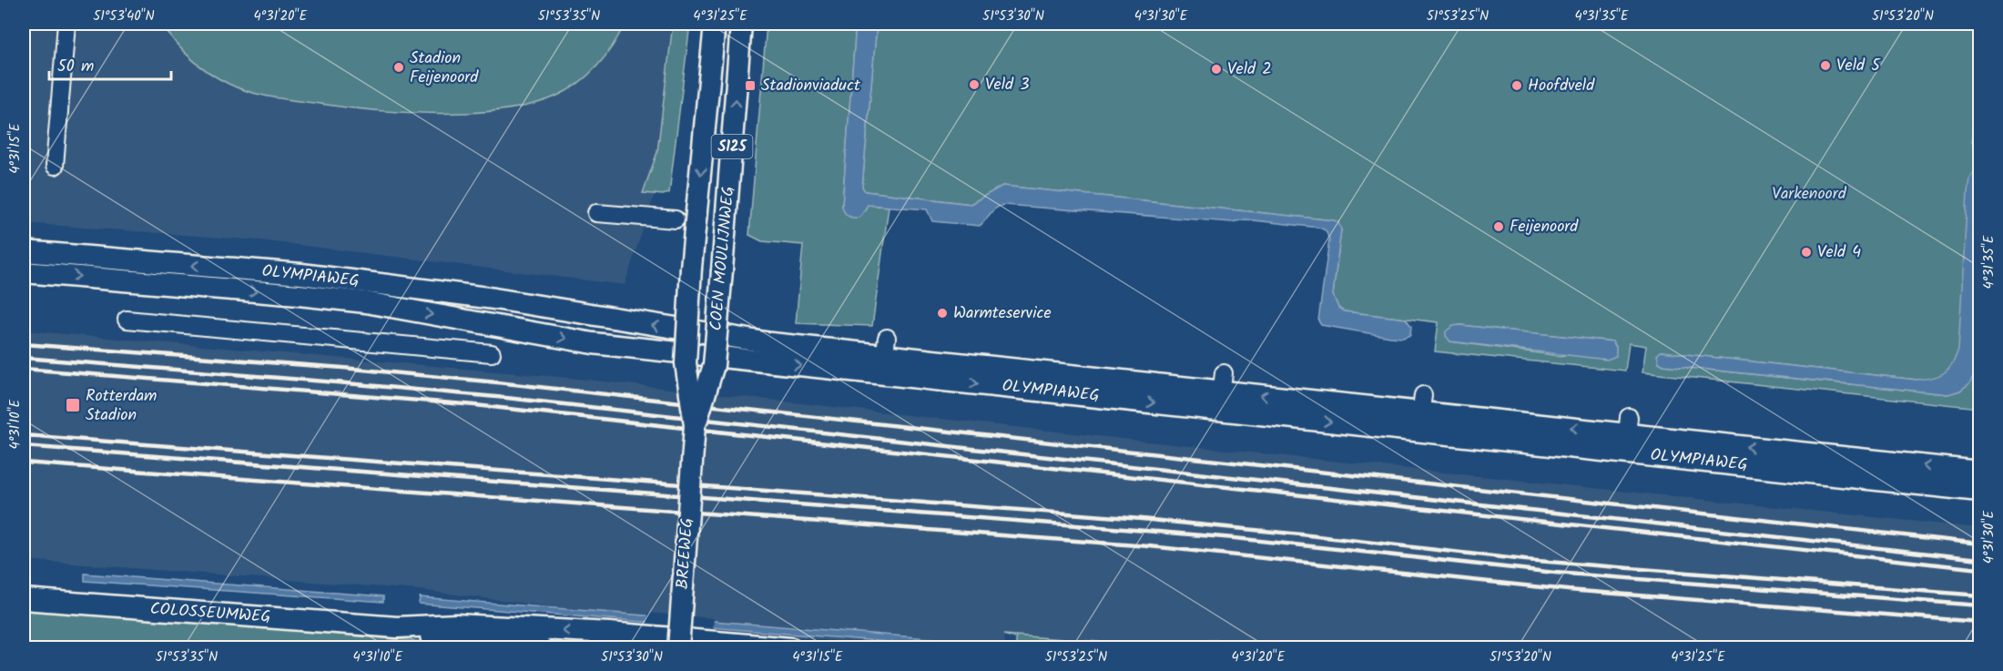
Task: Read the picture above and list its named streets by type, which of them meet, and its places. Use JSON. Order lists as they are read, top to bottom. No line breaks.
{"streets":{"main road":["S125","COEN MOULIJNWEG","OLYMPIAWEG","BREEWEG","COLOSSEUMWEG"]},"crossings":[["COEN MOULIJNWEG","BREEWEG"]],"parks":["Varkenoord"],"places":{"other":["Veld 5","Stadion Feijenoord","Veld 2","Veld 3","Hoofdveld","Feijenoord","Veld 4","Warmteservice"],"transit":["Stadionviaduct","Rotterdam Stadion"]},"scale_bar":"50 m","coordinates":["51°53'40\"N","4°31'20\"E","51°53'35\"N","4°31'25\"E","51°53'30\"N","4°31'30\"E","51°53'25\"N","4°31'35\"E","51°53'20\"N","4°31'15\"E","4°31'10\"E"]}
